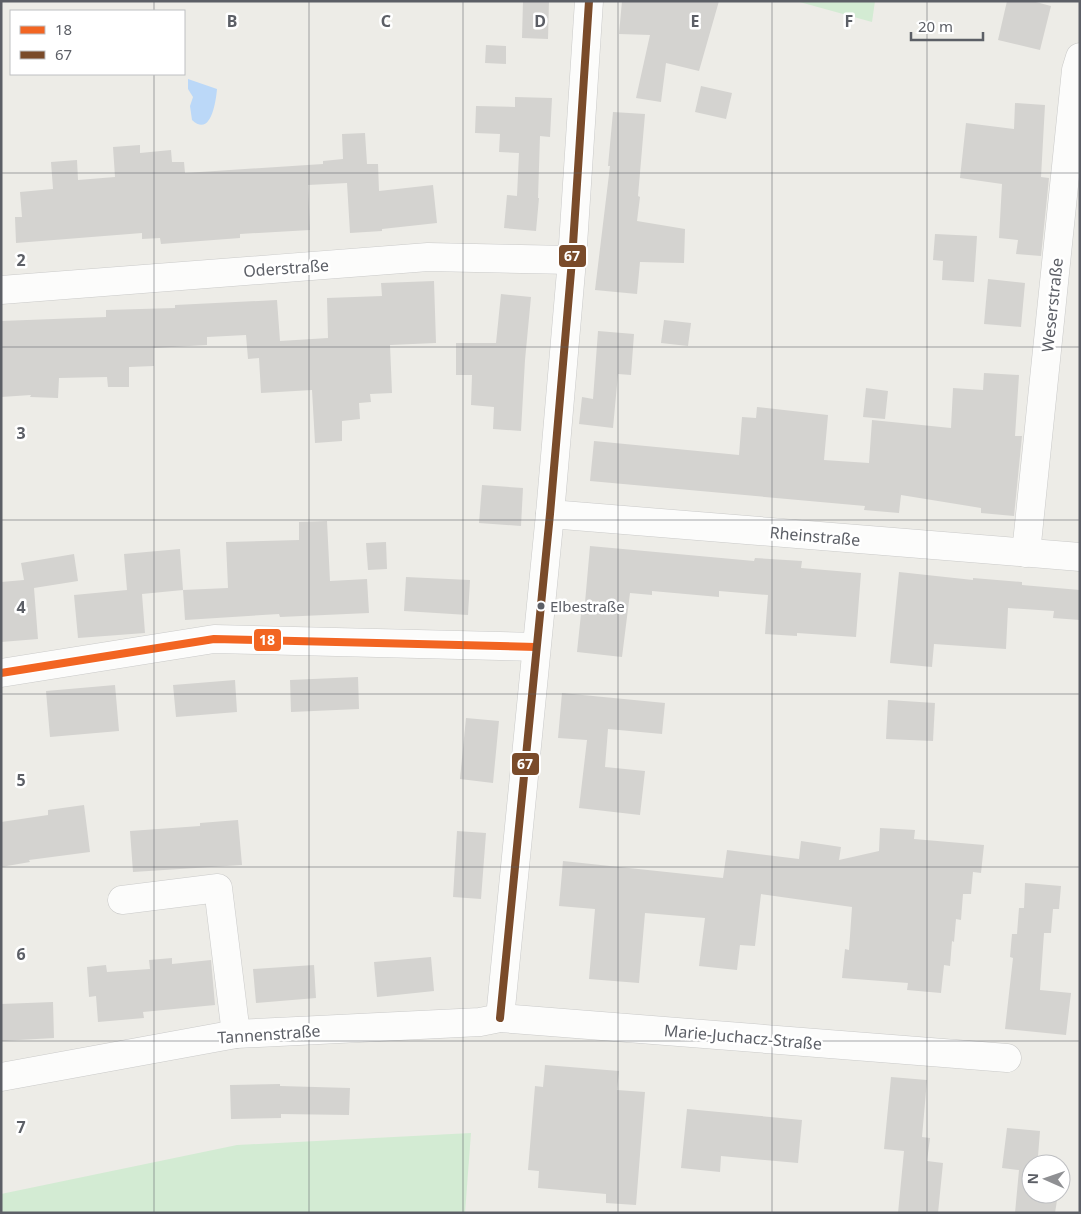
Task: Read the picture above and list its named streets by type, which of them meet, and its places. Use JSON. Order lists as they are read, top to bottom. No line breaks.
{"streets":{"street":["Oderstraße","Weserstraße","Rheinstraße","Tannenstraße","Marie-Juchacz-Straße"]},"crossings":[["Weserstraße","Rheinstraße"],["Tannenstraße","Marie-Juchacz-Straße"]],"places":["Elbestraße"],"lines":["transit line 67","transit line 18"],"legend":["18","67"],"scale_bar":"20 m","north":"left","grid":{"columns":["B","C","D","E","F"],"rows":["2","3","4","5","6","7"]}}
